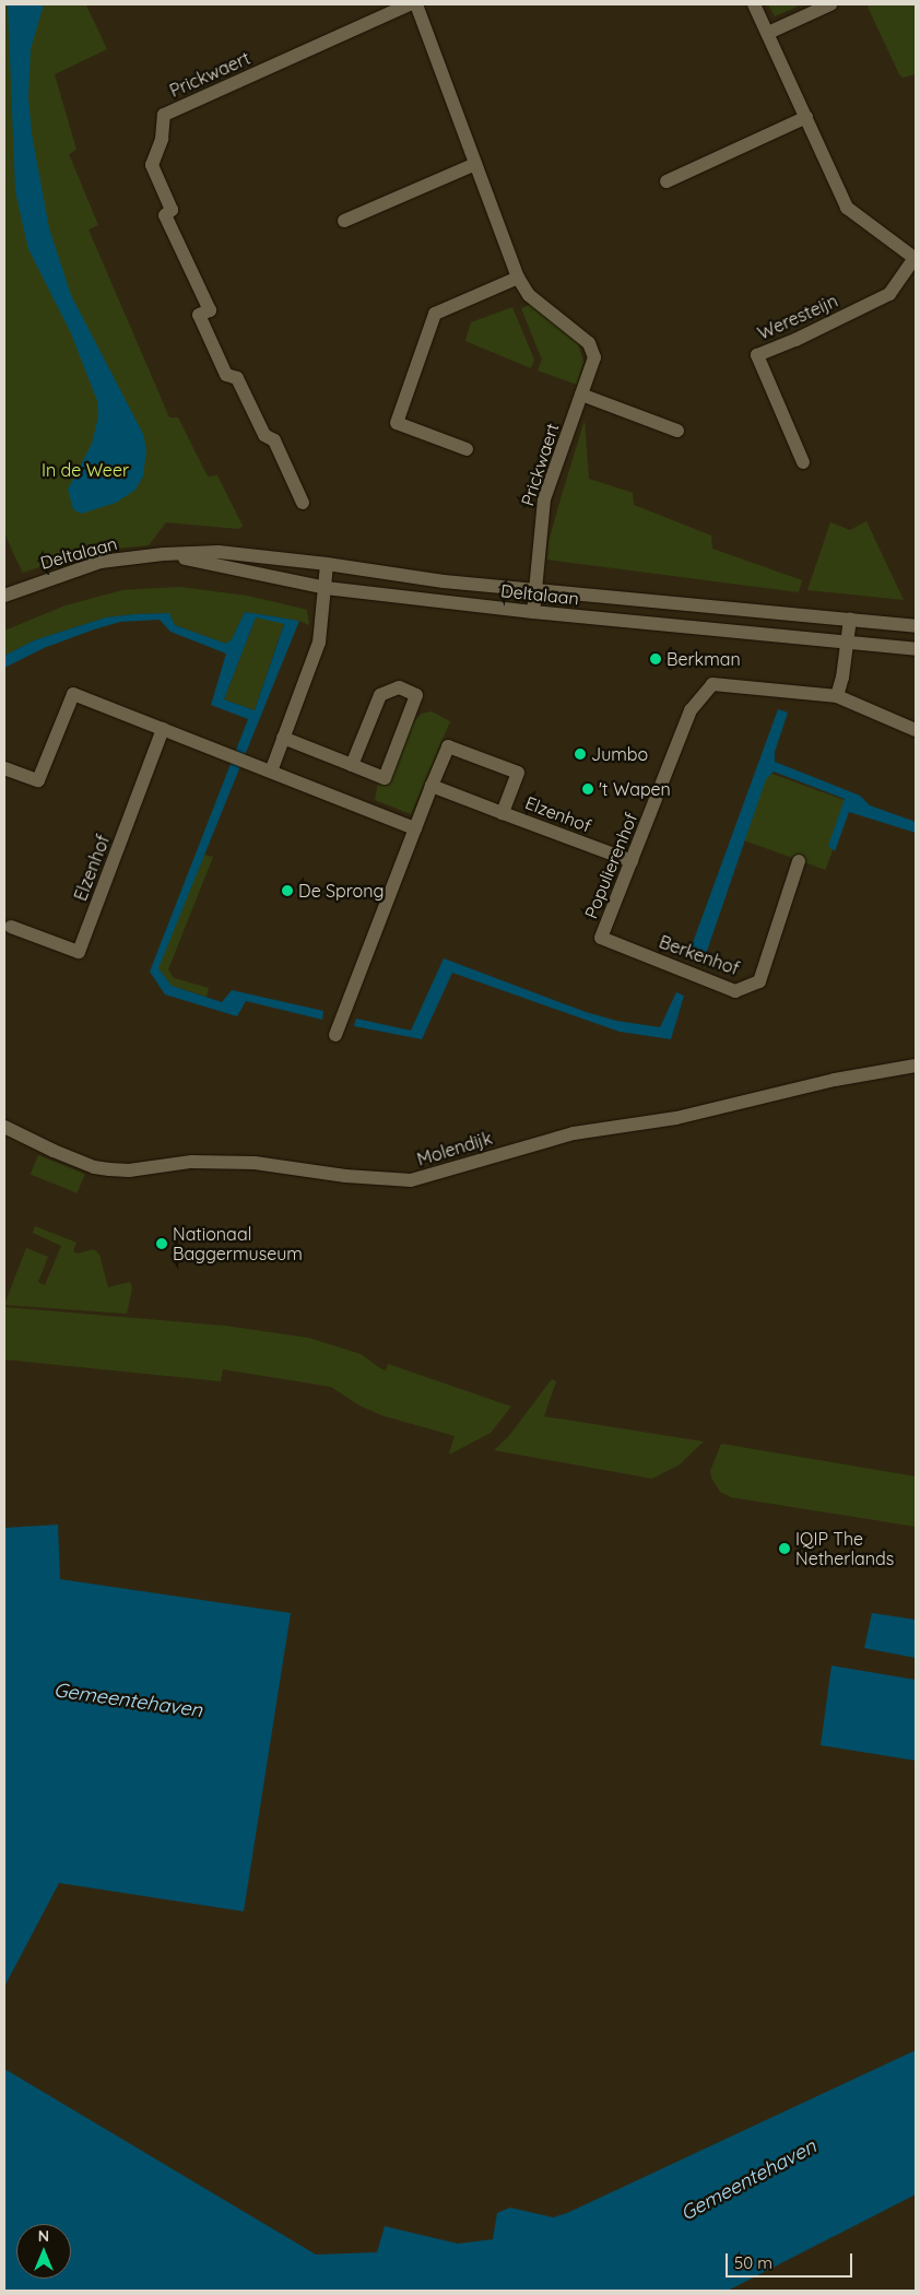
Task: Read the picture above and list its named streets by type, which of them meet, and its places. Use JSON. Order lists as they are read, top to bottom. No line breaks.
{"streets":{"street":["Prickwaert","Weresteijn","Deltalaan","Elzenhof","Populierenhof","Berkenhof","Molendijk"]},"crossings":[["Prickwaert","Deltalaan"],["Elzenhof","Populierenhof"],["Populierenhof","Berkenhof"]],"water":["Gemeentehaven"],"parks":["In de Weer"],"places":["Berkman","Jumbo","'t Wapen","De Sprong","Nationaal Baggermuseum","IQIP The Netherlands"],"scale_bar":"50 m","north":"top"}
